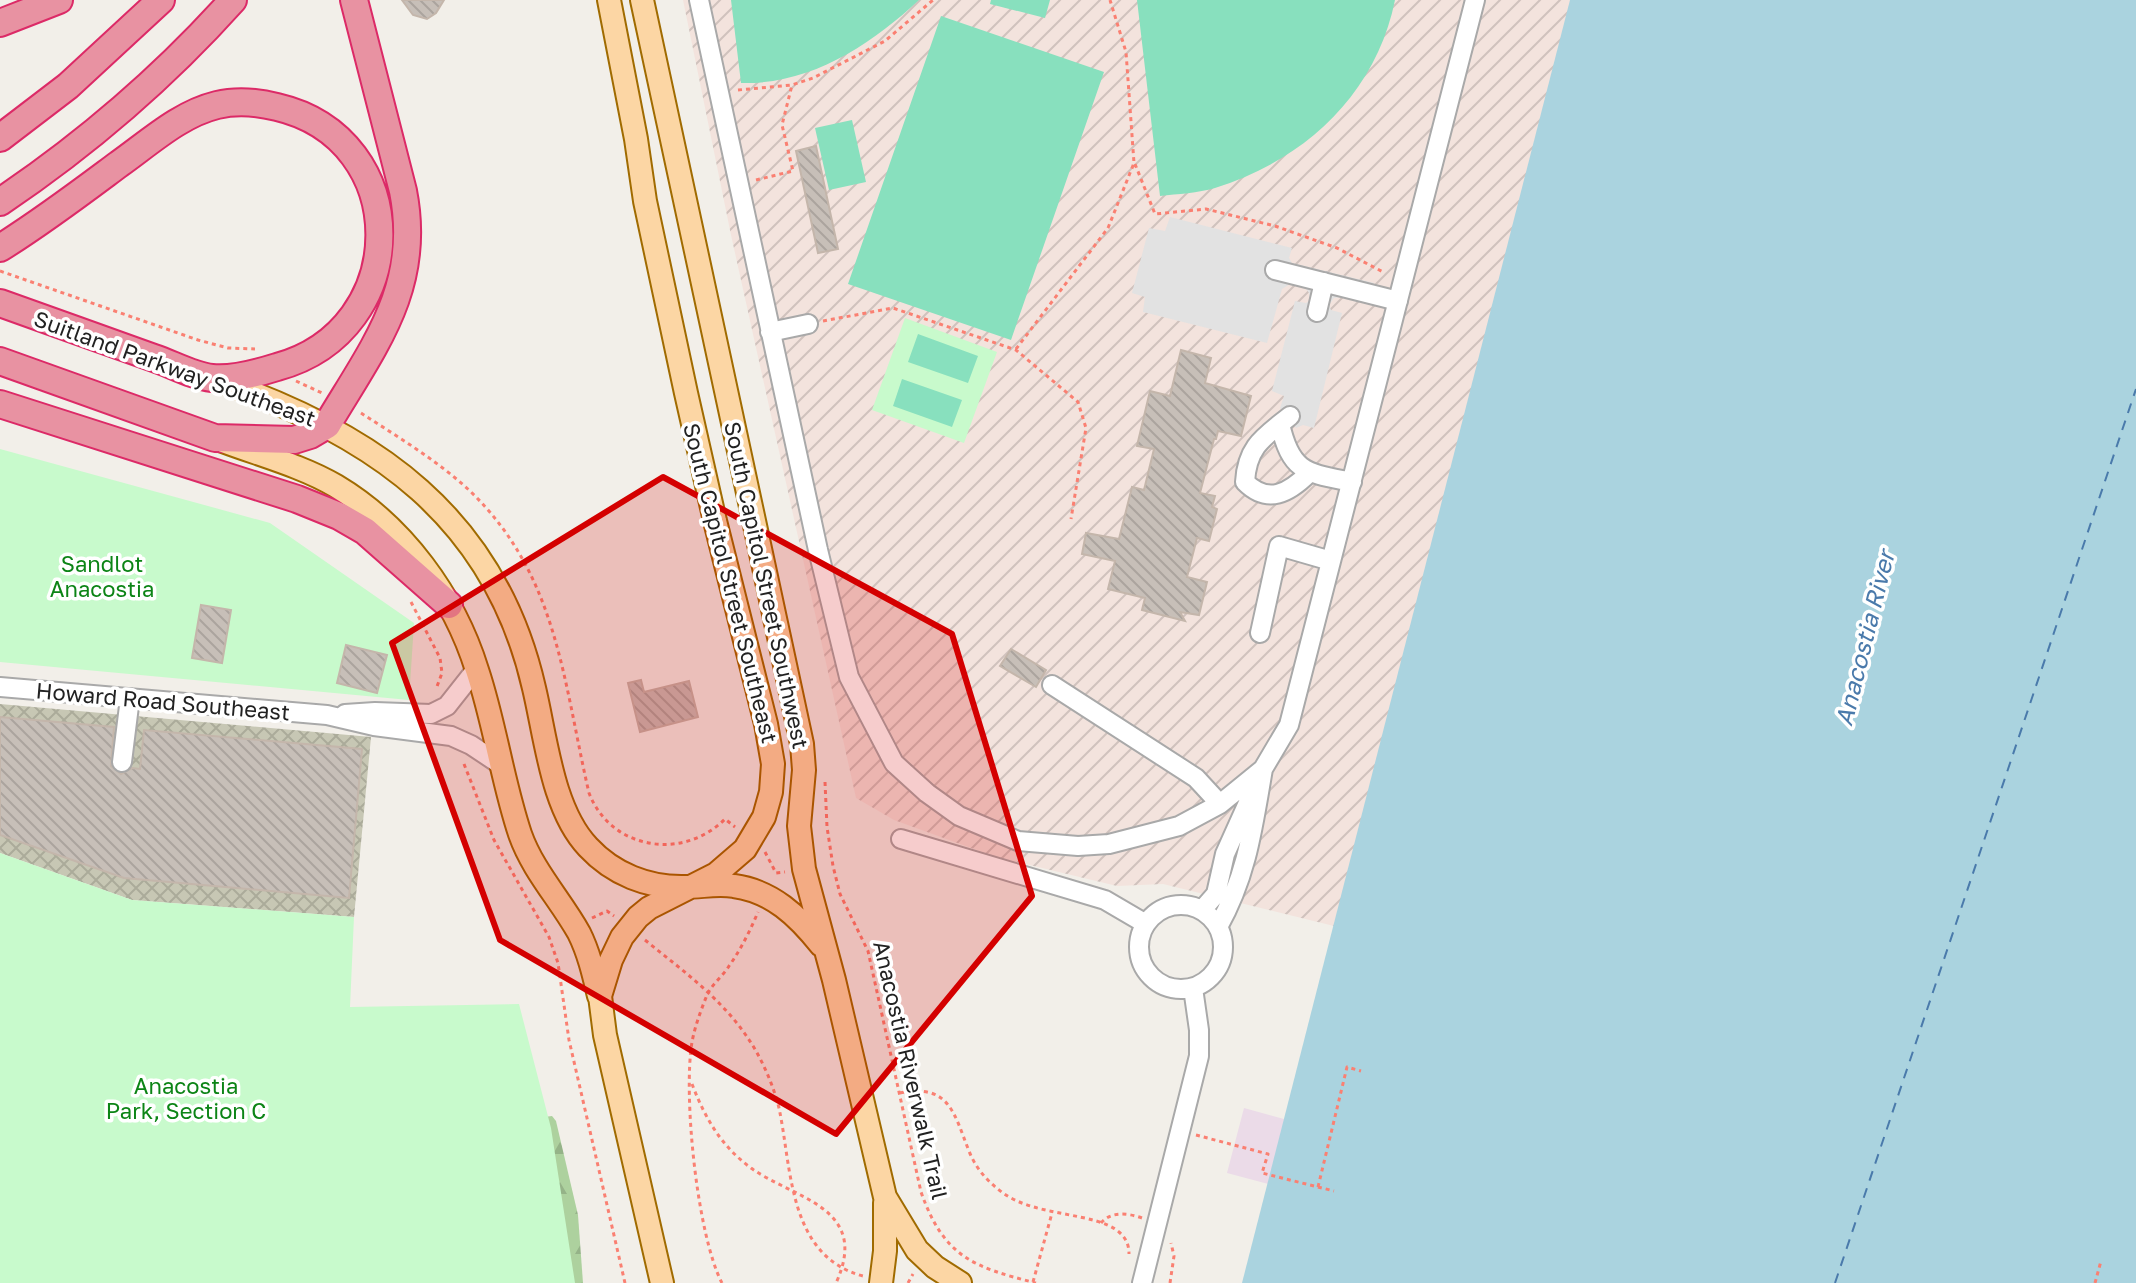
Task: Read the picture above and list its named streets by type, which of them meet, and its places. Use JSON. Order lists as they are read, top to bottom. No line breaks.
{"streets":{"highway":["Suitland Parkway Southeast"],"main road":["South Capitol Street Southeast","South Capitol Street Southwest"],"street":["Howard Road Southeast"],"path":["Anacostia Riverwalk Trail"]},"crossings":[["Suitland Parkway Southeast","South Capitol Street Southeast"],["Suitland Parkway Southeast","South Capitol Street Southwest"]],"water":["Anacostia River"],"parks":["Sandlot Anacostia","Anacostia Park, Section C"]}
